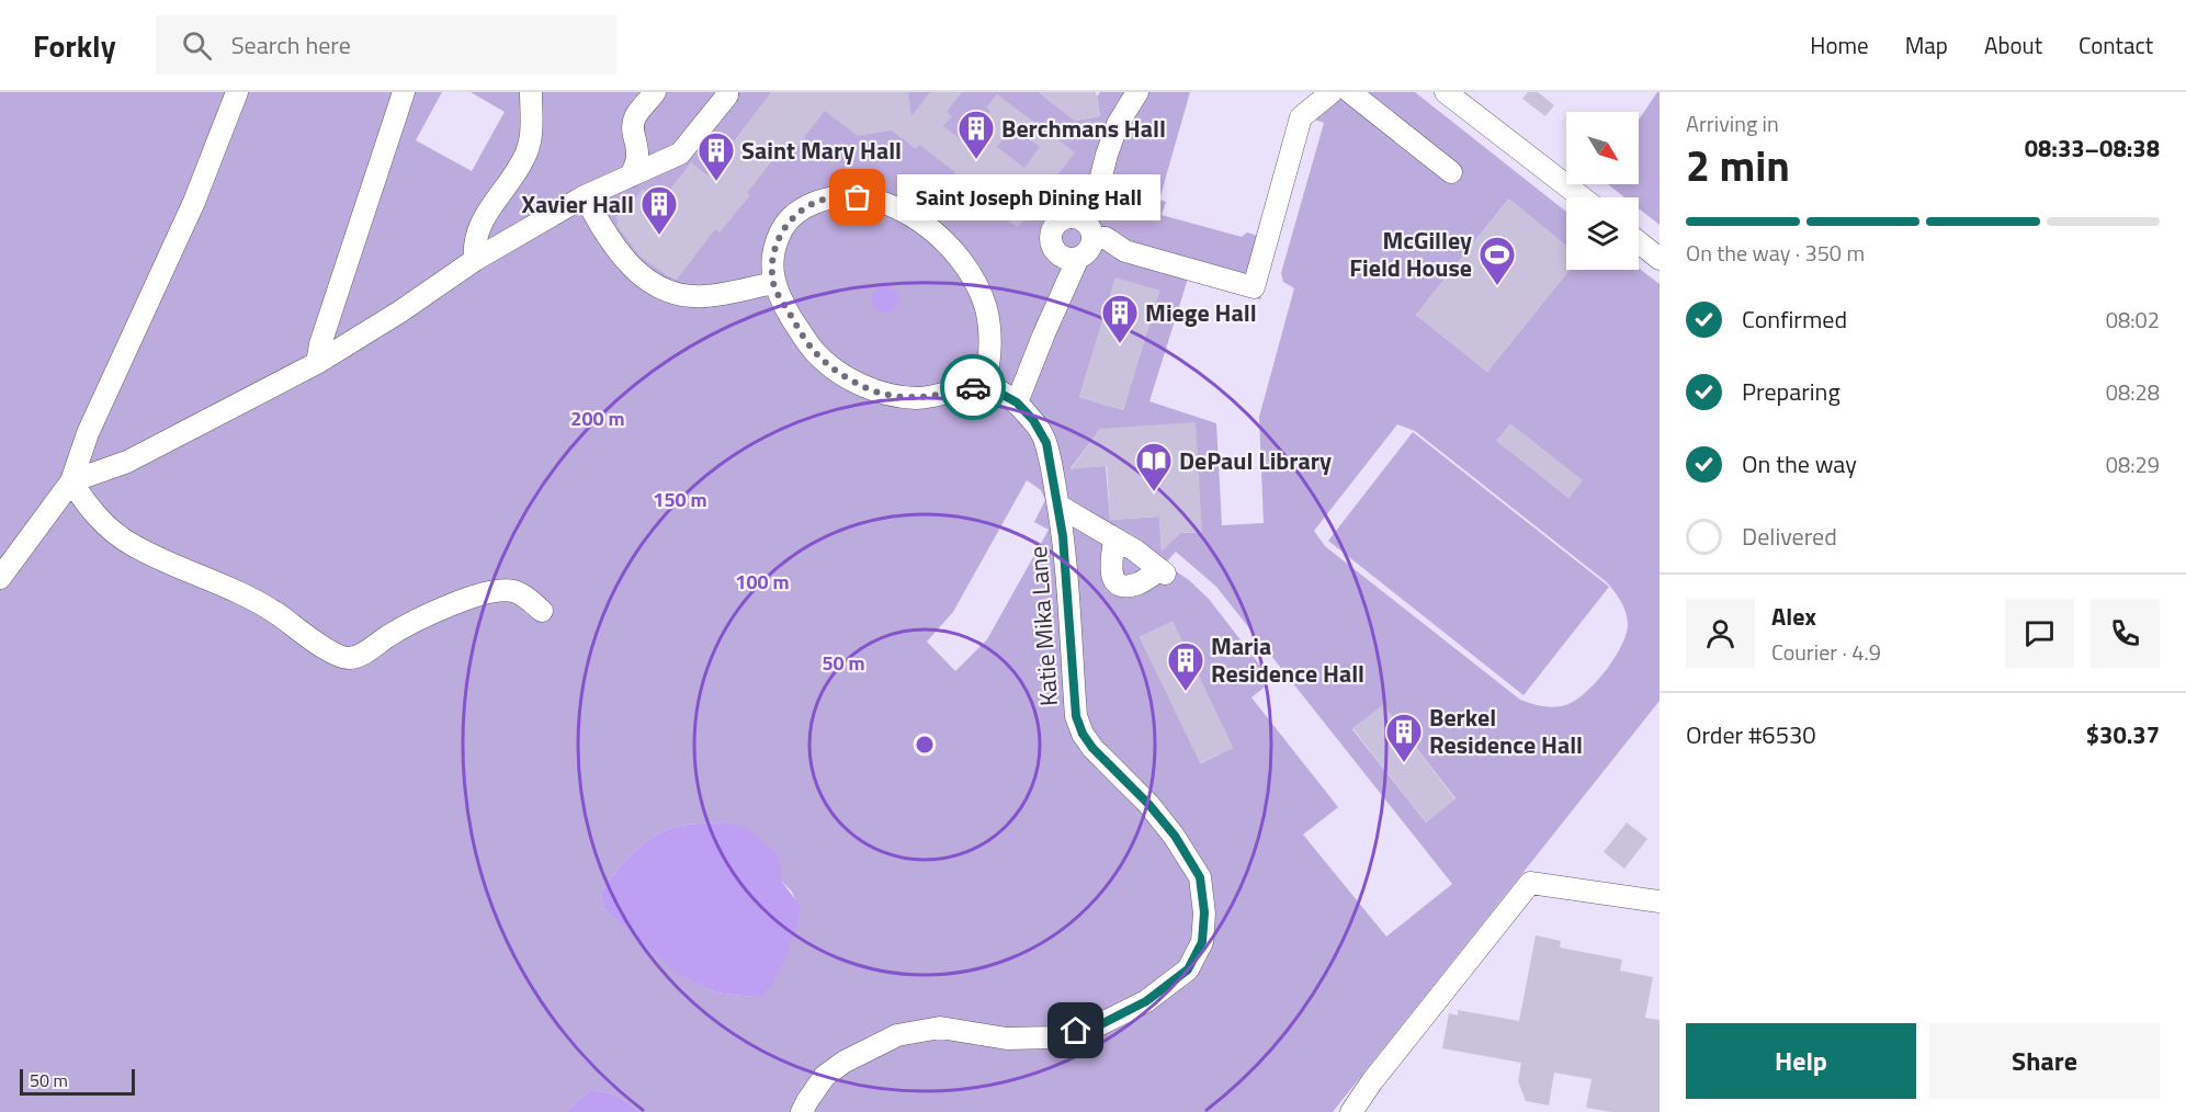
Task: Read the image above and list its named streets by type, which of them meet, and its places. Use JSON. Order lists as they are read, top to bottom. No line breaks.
{"streets":{"street":["Katie Mika Lane"]},"places":{"building":["Berchmans Hall","Saint Mary Hall","Xavier Hall","Miege Hall","Maria Residence Hall","Berkel Residence Hall"],"other":["Saint Joseph Dining Hall"],"sports":["McGilley Field House"],"library":["DePaul Library"]},"scale_bar":"50 m","north":"bottom right","page":{"header":"Forkly","search":"Search here","nav":["Home","Map","About","Contact"],"heading":["2 min","Arriving in","08:33–08:38"],"panel":["Alex","Courier · 4.9","Order #6530","$30.37"],"bubble":"Saint Joseph Dining Hall","bar":"On the way · 350 m","list":[["Confirmed","08:02"],["Preparing","08:28"],["On the way","08:29"],"Delivered"],"buttons":["Help","Share"],"scale":"50 m"},"rings":["200 m","150 m","100 m","50 m"]}
